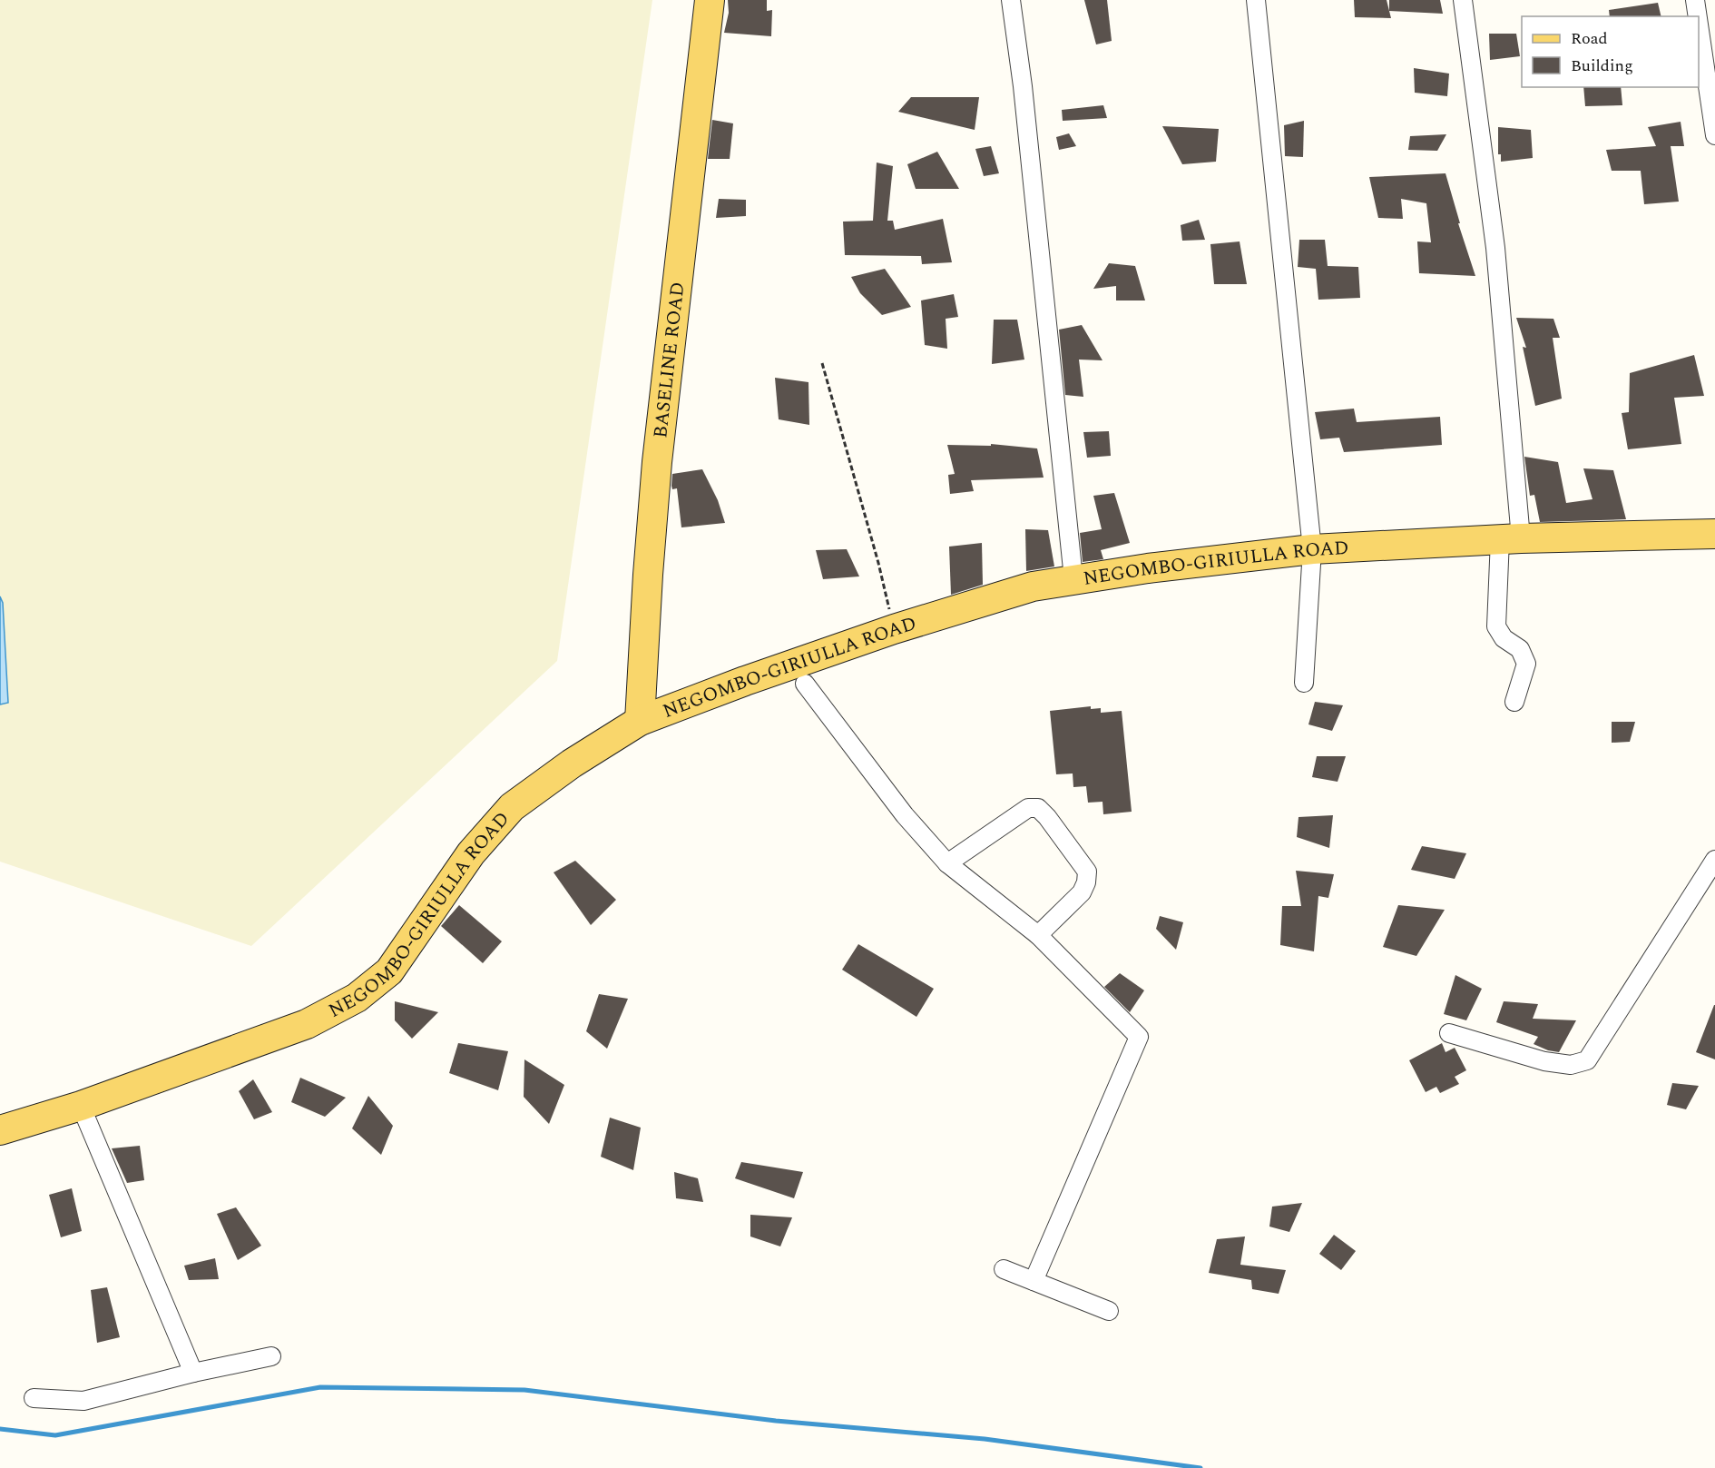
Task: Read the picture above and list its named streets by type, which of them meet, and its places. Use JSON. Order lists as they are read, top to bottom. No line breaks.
{"streets":{"main road":["BASELINE ROAD","NEGOMBO-GIRIULLA ROAD"]},"crossings":[["BASELINE ROAD","NEGOMBO-GIRIULLA ROAD"]],"legend":["Road","Building"]}
